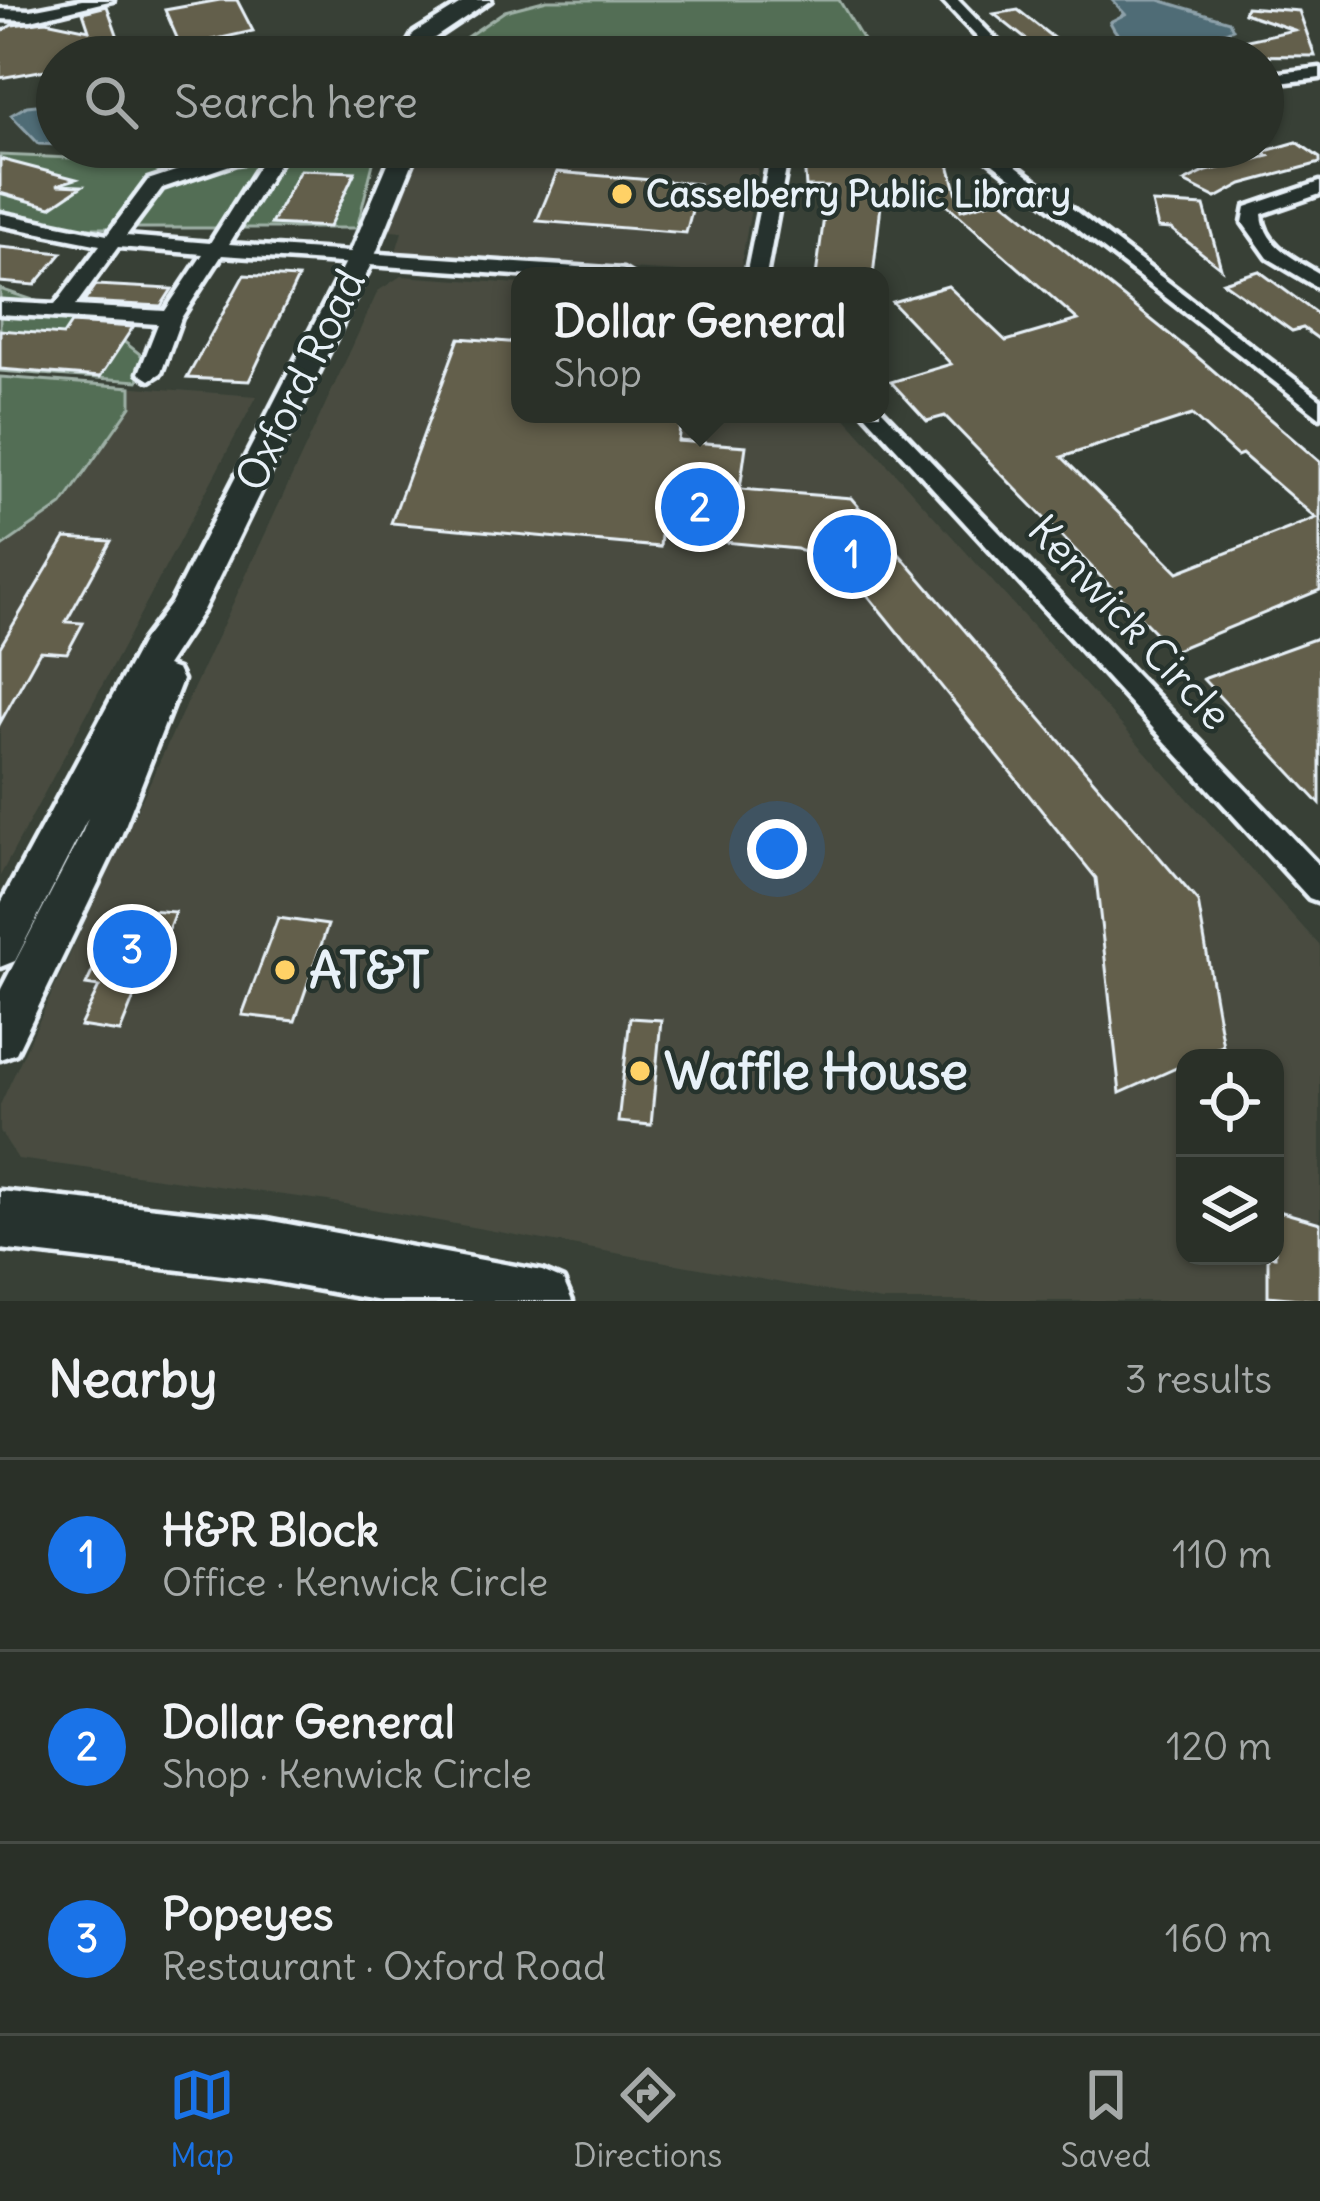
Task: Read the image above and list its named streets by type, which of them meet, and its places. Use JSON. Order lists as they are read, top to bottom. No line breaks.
{"streets":{"street":["Oxford Road","Kenwick Circle"]},"places":["Casselberry Public Library","AT&T","Waffle House"],"page":{"search":"Search here","popup":["Dollar General","Shop"],"pins":["2","1","3"],"heading":["Nearby","3 results"],"list":[{"mark":"1","name":"H&R Block","note":"Office · Kenwick Circle","value":"110 m"},{"mark":"2","name":"Dollar General","note":"Shop · Kenwick Circle","value":"120 m"},{"mark":"3","name":"Popeyes","note":"Restaurant · Oxford Road","value":"160 m"}],"nav":["Map","Directions","Saved"]}}
